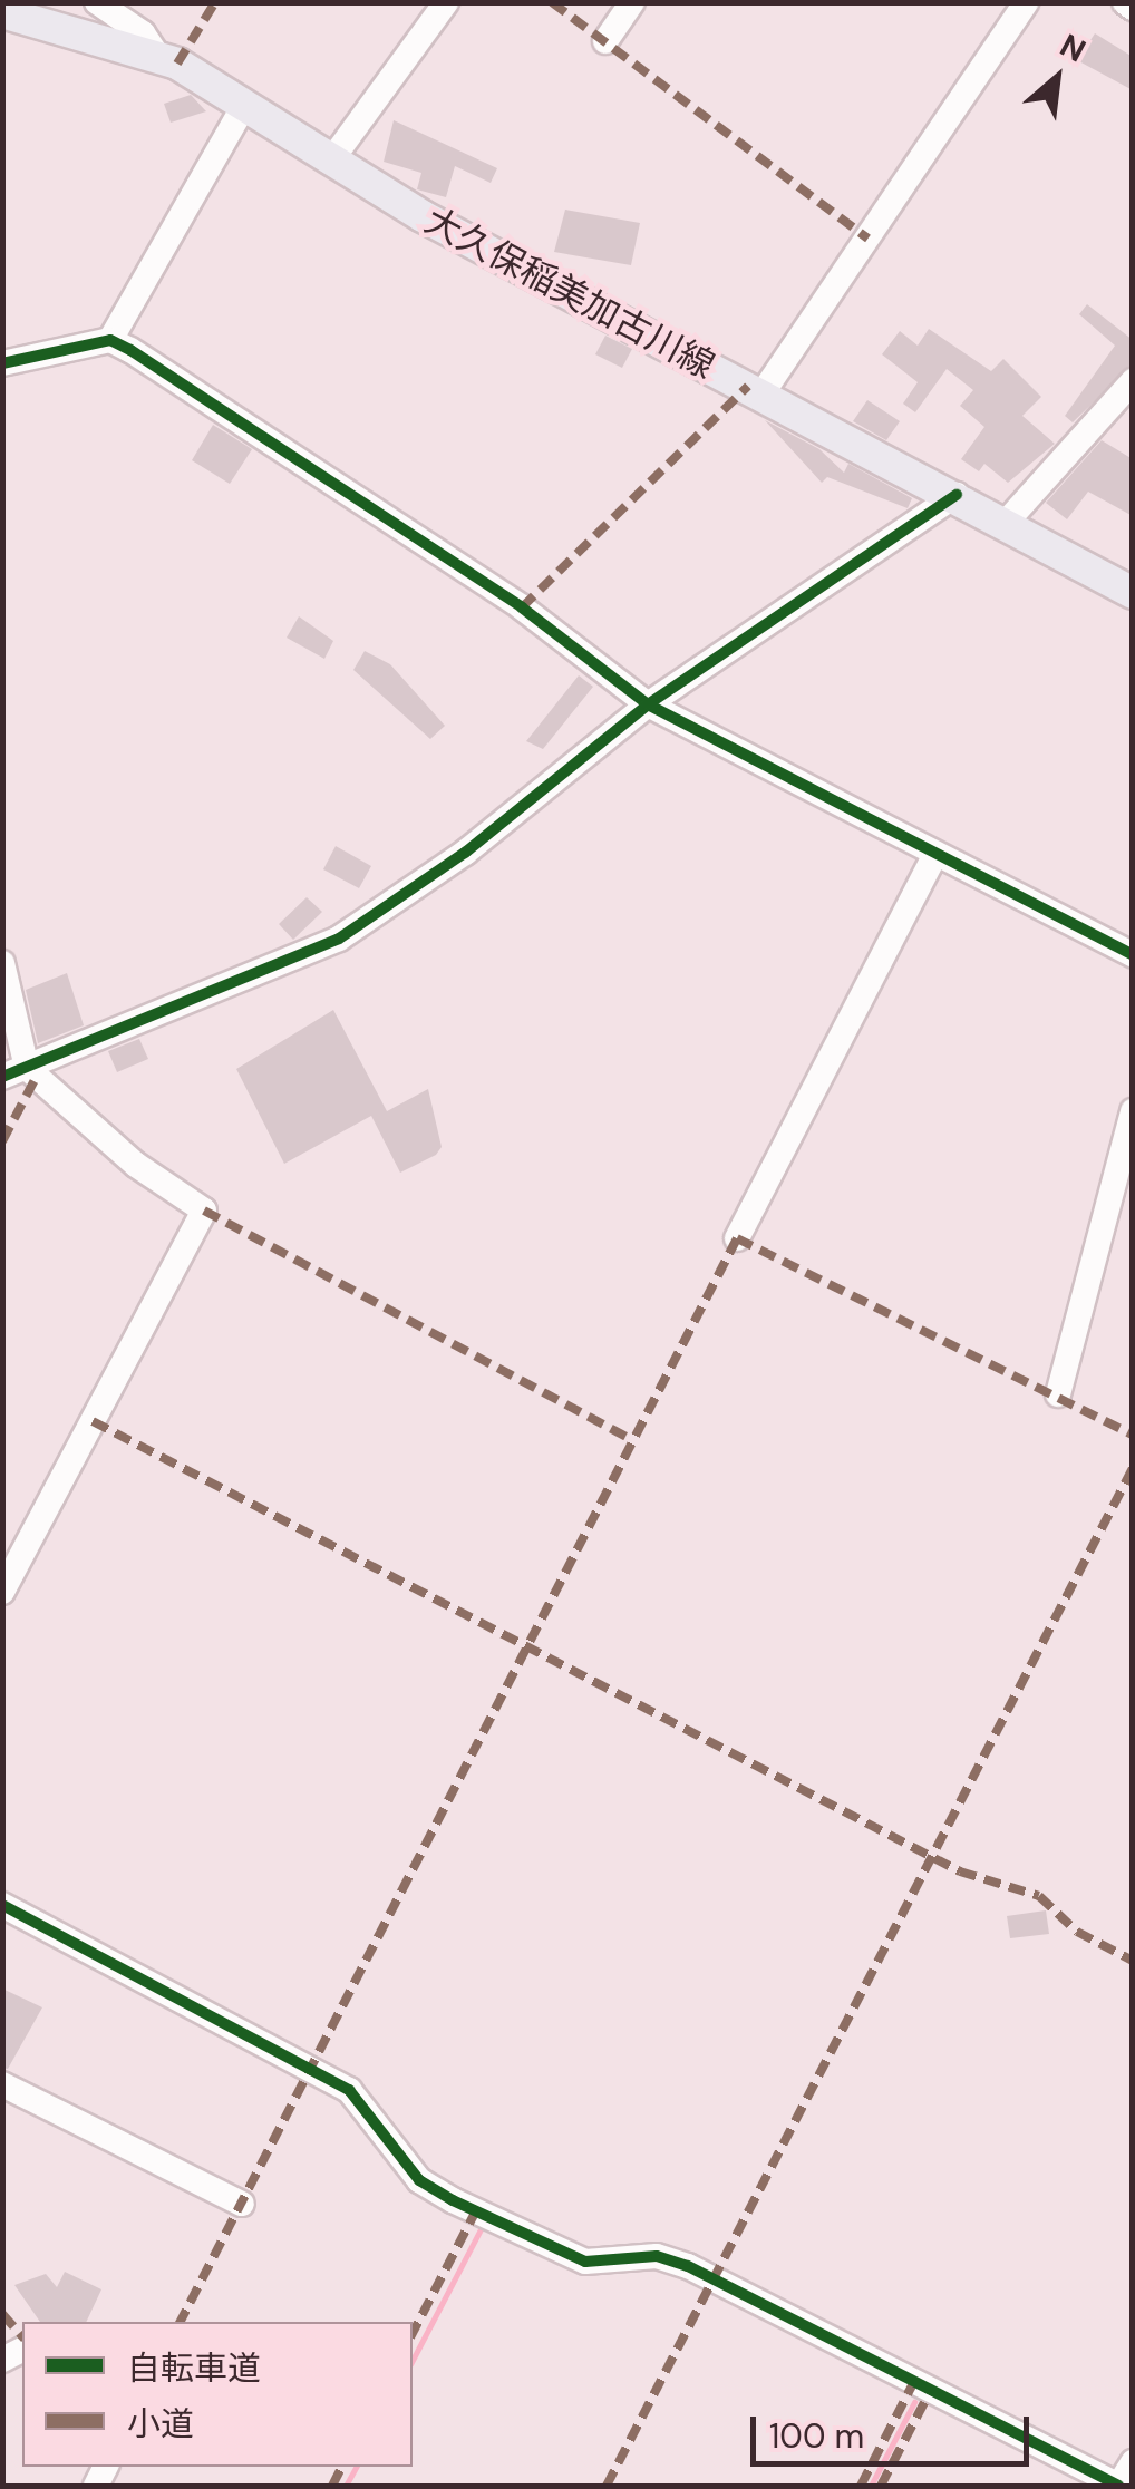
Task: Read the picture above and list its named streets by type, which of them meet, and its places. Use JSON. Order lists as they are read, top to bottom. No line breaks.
{"streets":{"main road":["大久保稲美加古川線"]},"legend":["自転車道","小道"],"scale_bar":"100 m","north":"top right"}
